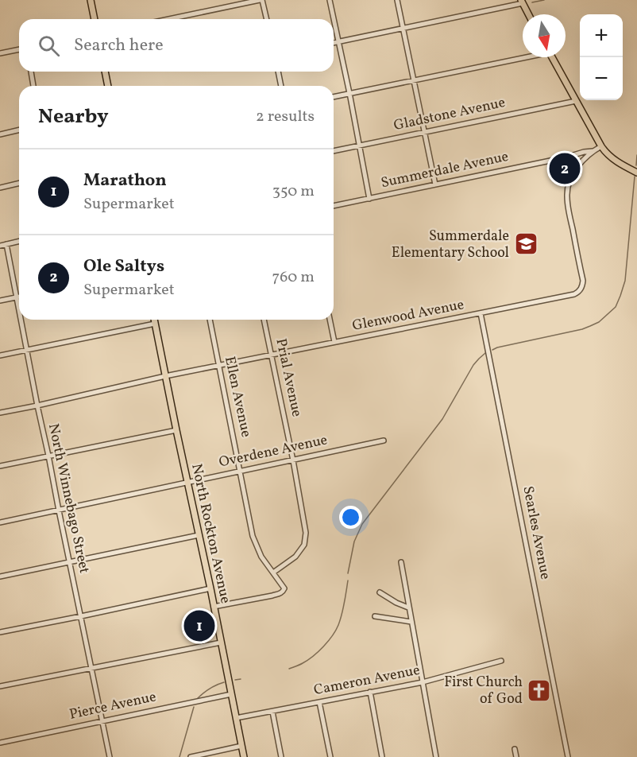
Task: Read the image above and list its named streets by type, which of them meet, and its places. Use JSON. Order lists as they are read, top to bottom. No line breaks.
{"streets":{"main road":["North Rockton Avenue"],"street":["Gladstone Avenue","Summerdale Avenue","Glenwood Avenue","Prial Avenue","Ellen Avenue","Overdene Avenue","North Winnebago Street","Searles Avenue","Cameron Avenue","Pierce Avenue"]},"crossings":[["Summerdale Avenue","Glenwood Avenue"],["Glenwood Avenue","Prial Avenue"],["Glenwood Avenue","Ellen Avenue"],["Glenwood Avenue","North Winnebago Street"],["Glenwood Avenue","Searles Avenue"],["Glenwood Avenue","North Rockton Avenue"],["Prial Avenue","Ellen Avenue"],["Prial Avenue","Overdene Avenue"],["Ellen Avenue","Overdene Avenue"],["Ellen Avenue","North Rockton Avenue"],["Overdene Avenue","North Winnebago Street"],["Overdene Avenue","North Rockton Avenue"],["North Winnebago Street","Pierce Avenue"],["North Rockton Avenue","Cameron Avenue"],["North Rockton Avenue","Pierce Avenue"]],"places":{"school or university":["Summerdale Elementary School"],"church":["First Church of God"]},"north":"bottom","page":{"map_buttons":["+","−"],"search":"Search here","heading":["Nearby","2 results"],"list":[{"mark":"1","name":"Marathon","note":"Supermarket","value":"350 m"},{"mark":"2","name":"Ole Saltys","note":"Supermarket","value":"760 m"}],"pins":["2","1"]}}
